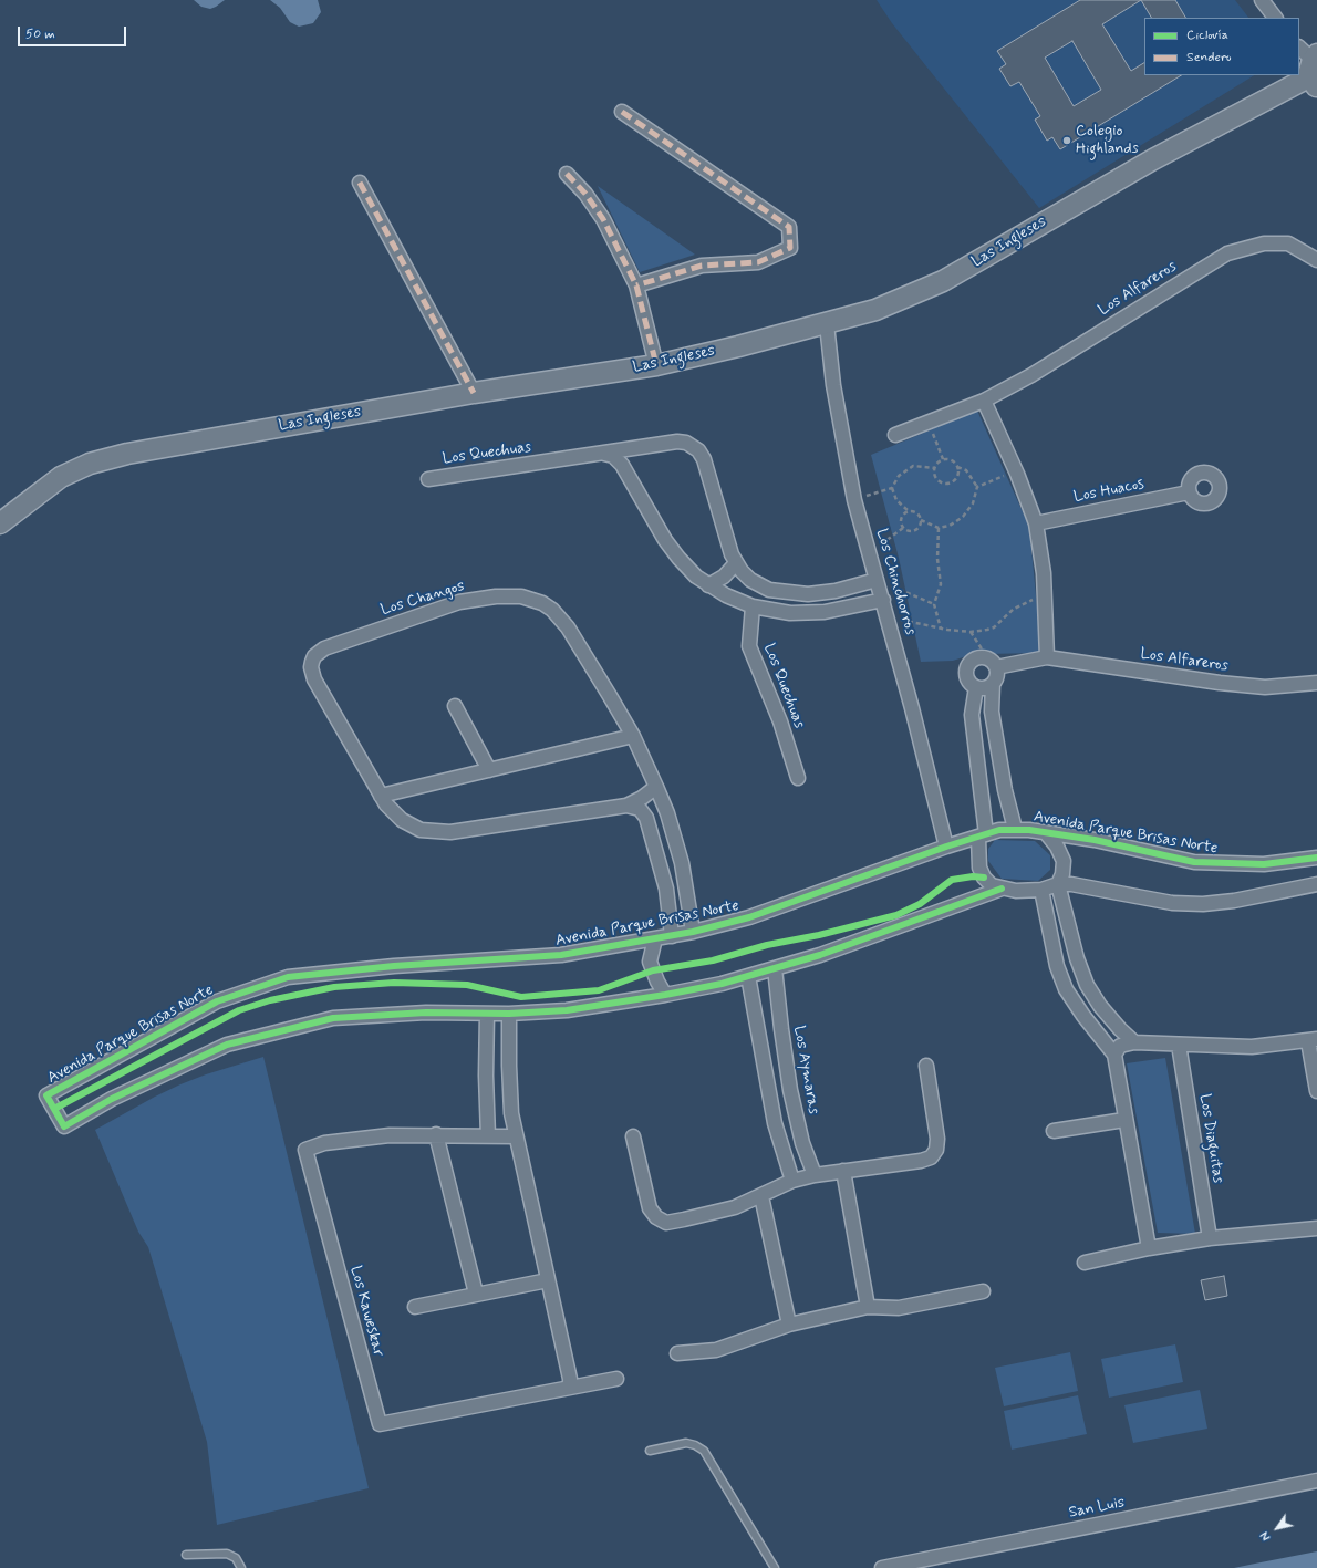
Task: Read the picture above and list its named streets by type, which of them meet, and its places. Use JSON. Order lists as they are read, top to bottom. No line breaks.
{"streets":{"street":["Las Ingleses","Los Alfareros","Los Quechuas","Los Huacos","Los Chinchorros","Los Changos","Avenida Parque Brisas Norte","Los Aymaras","Los Diaguitas","Los Kaweskar","San Luis"]},"crossings":[["Las Ingleses","Los Chinchorros"],["Los Quechuas","Los Chinchorros"],["Los Chinchorros","Avenida Parque Brisas Norte"],["Los Changos","Avenida Parque Brisas Norte"]],"places":["Colegio Highlands"],"legend":["Ciclovía","Sendero"],"scale_bar":"50 m","north":"bottom left"}
